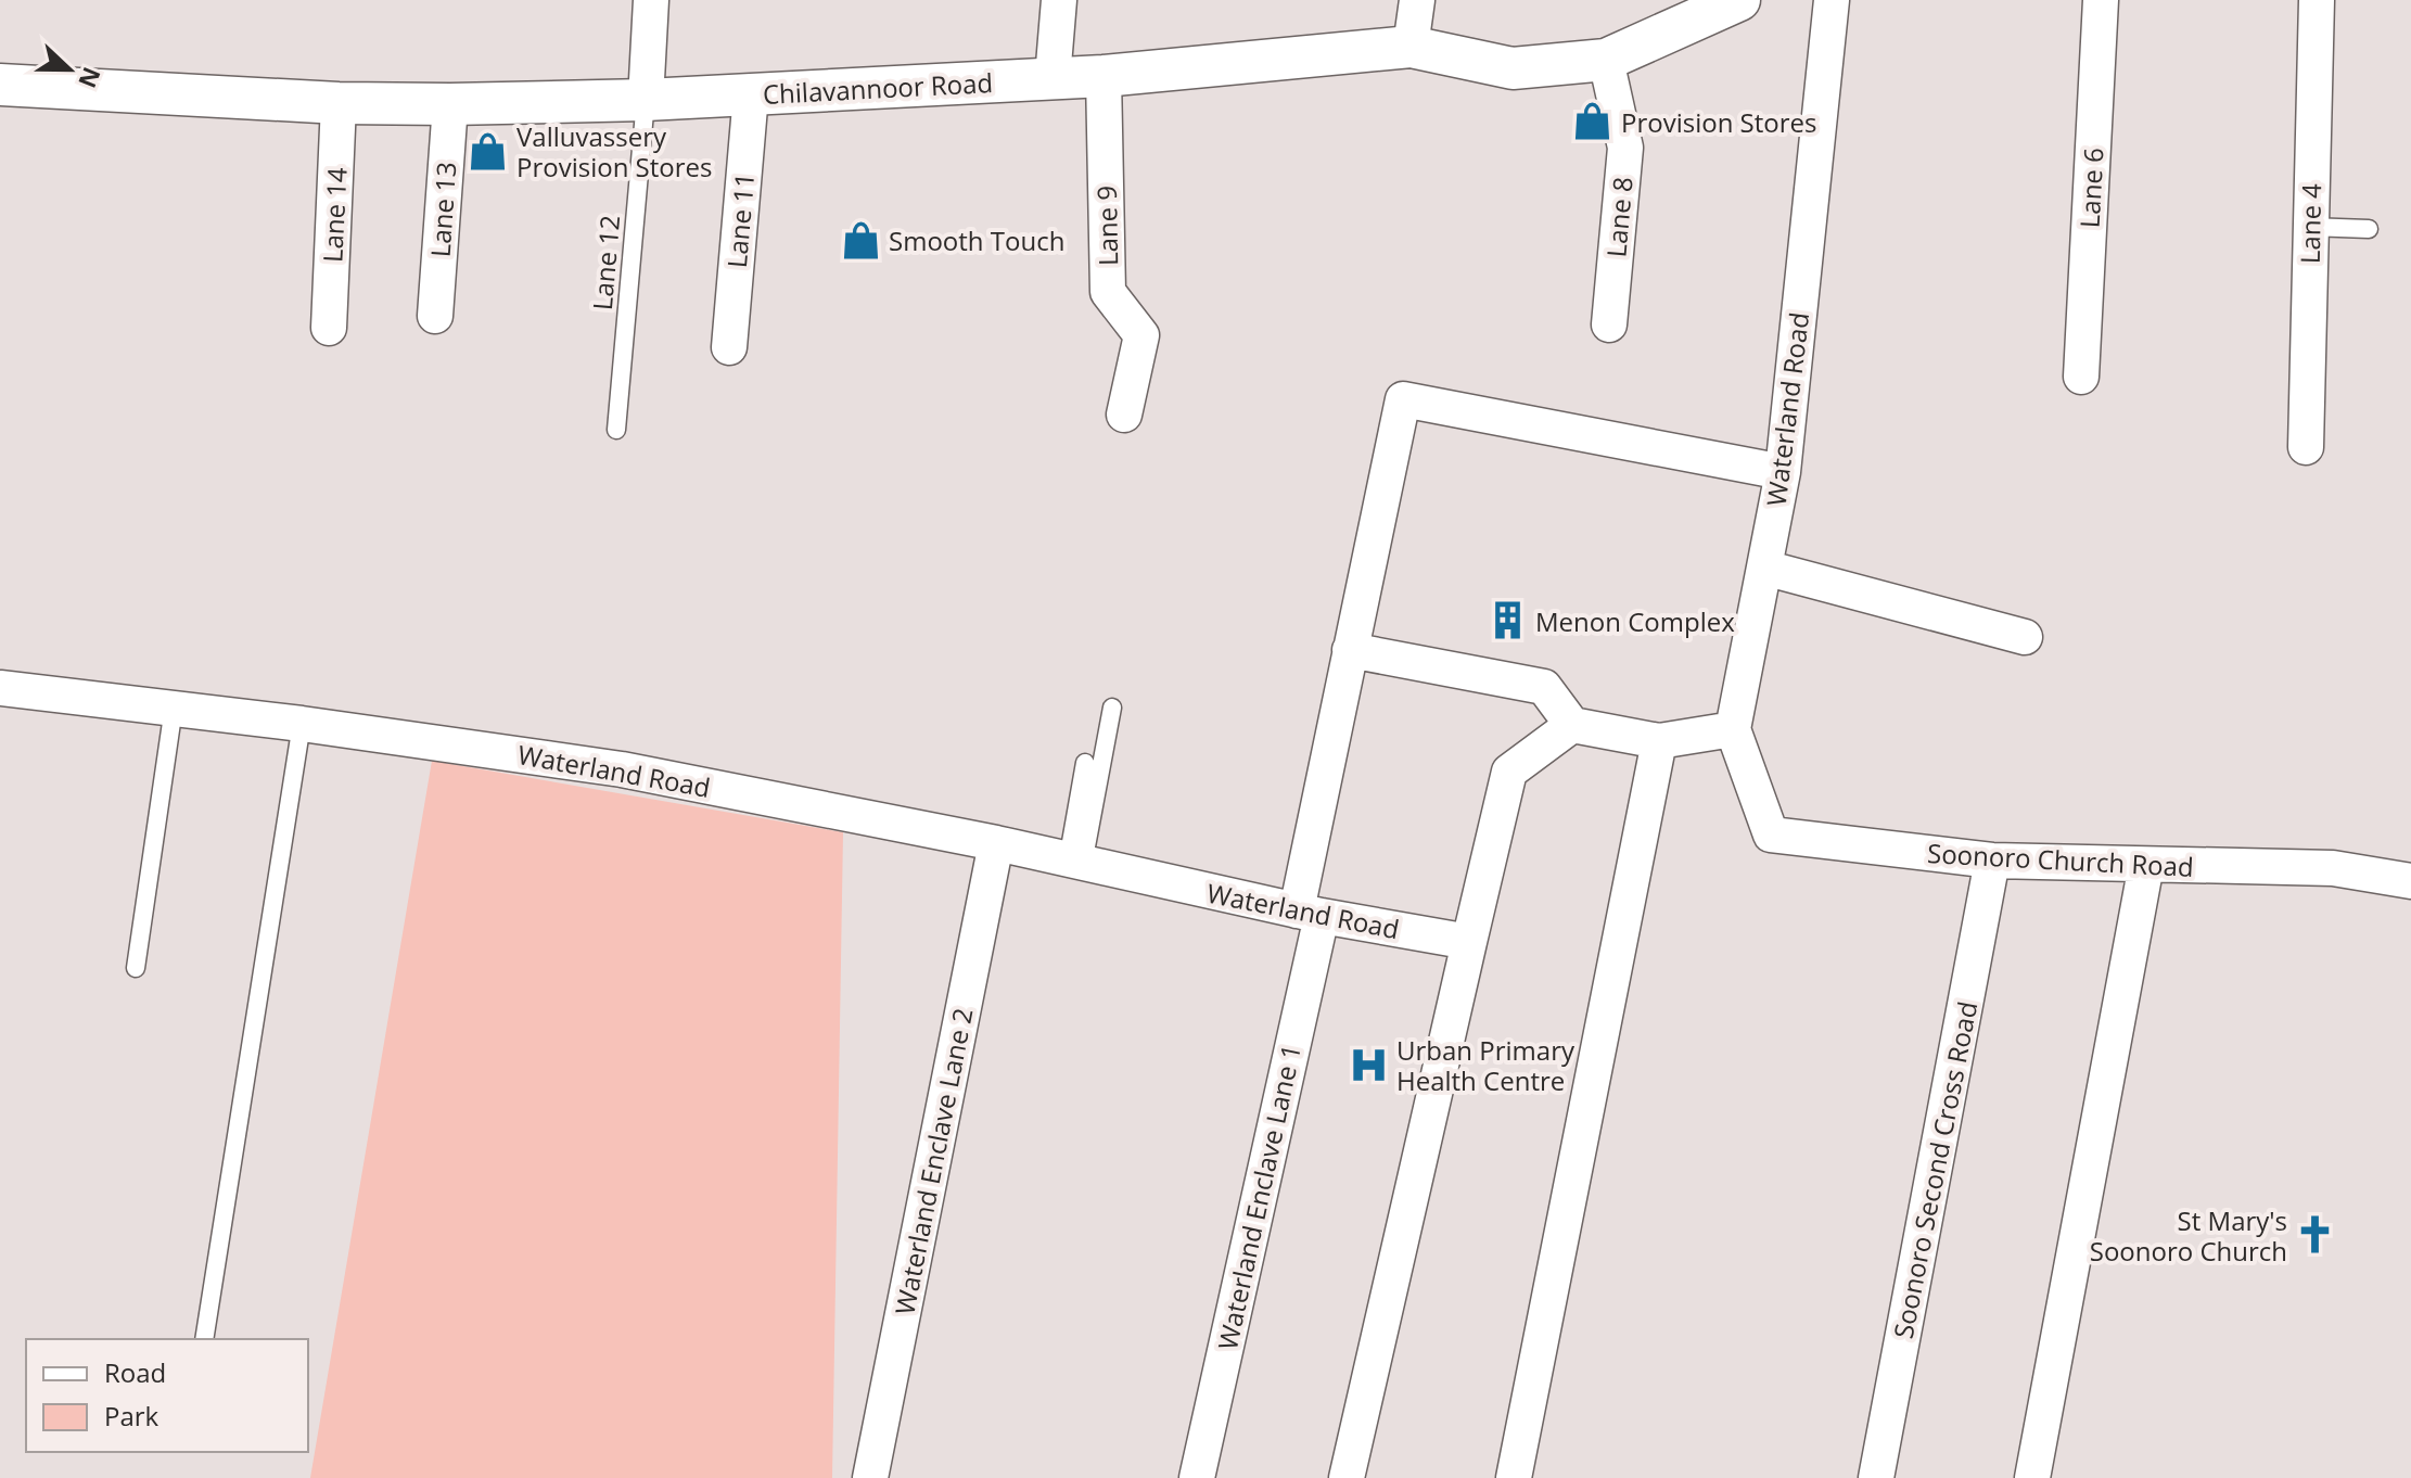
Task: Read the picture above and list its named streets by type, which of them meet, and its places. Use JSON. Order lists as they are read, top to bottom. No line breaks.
{"streets":{"street":["Chilavannoor Road","Lane 6","Lane 13","Lane 14","Lane 8","Lane 11","Lane 4","Lane 9","Waterland Road","Soonoro Church Road","Waterland Enclave Lane 2","Soonoro Second Cross Road","Waterland Enclave Lane 1"],"lane":["Lane 12"]},"crossings":[["Chilavannoor Road","Lane 13"],["Chilavannoor Road","Lane 14"],["Chilavannoor Road","Lane 8"],["Chilavannoor Road","Lane 11"],["Chilavannoor Road","Lane 9"],["Chilavannoor Road","Lane 12"],["Waterland Road","Soonoro Church Road"],["Waterland Road","Waterland Enclave Lane 2"],["Waterland Road","Waterland Enclave Lane 1"],["Soonoro Church Road","Soonoro Second Cross Road"]],"places":{"shop":["Provision Stores","Valluvassery Provision Stores","Smooth Touch"],"building":["Menon Complex"],"hospital":["Urban Primary Health Centre"],"church":["St Mary's Soonoro Church"]},"legend":["Road","Park"],"north":"right"}
